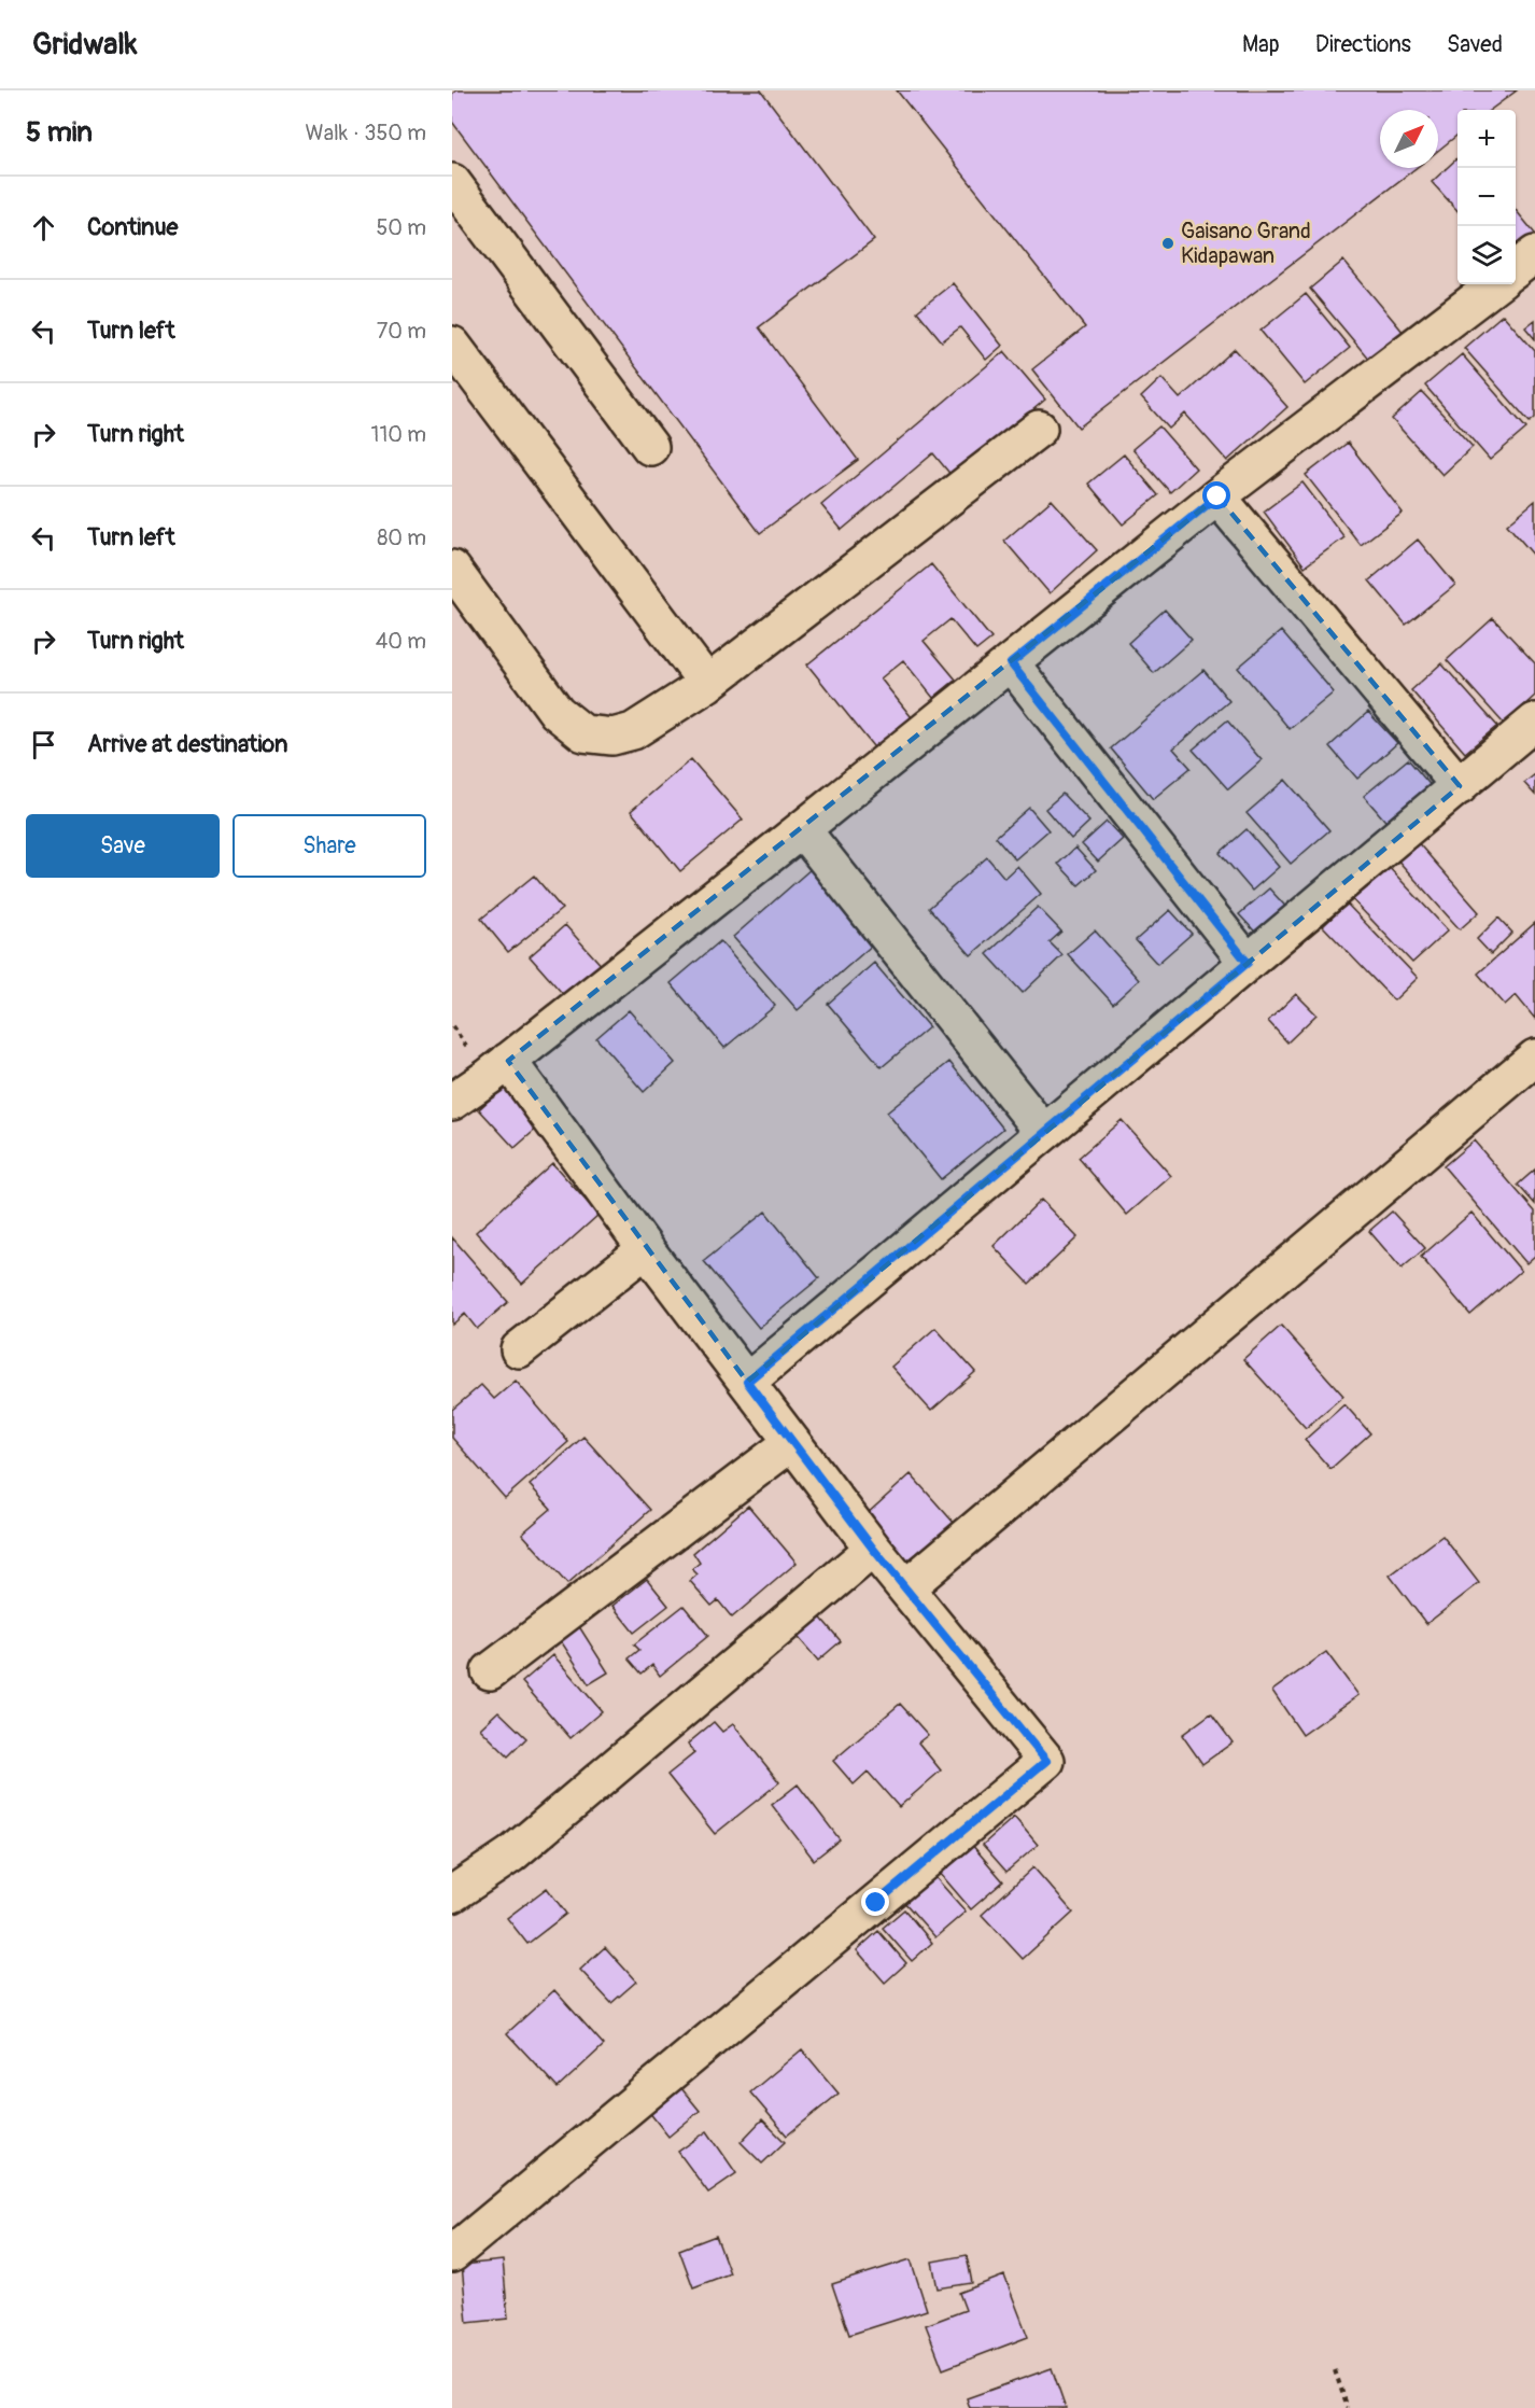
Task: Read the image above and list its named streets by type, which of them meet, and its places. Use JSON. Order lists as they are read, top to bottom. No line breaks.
{"places":["Gaisano Grand Kidapawan"],"north":"top right","page":{"header":"Gridwalk","nav":["Map","Directions","Saved"],"heading":["5 min","Walk · 350 m"],"map_buttons":["+","−"],"list":[["Continue","50 m"],["Turn left","70 m"],["Turn right","110 m"],["Turn left","80 m"],["Turn right","40 m"],"Arrive at destination"],"buttons":["Save","Share"]}}
